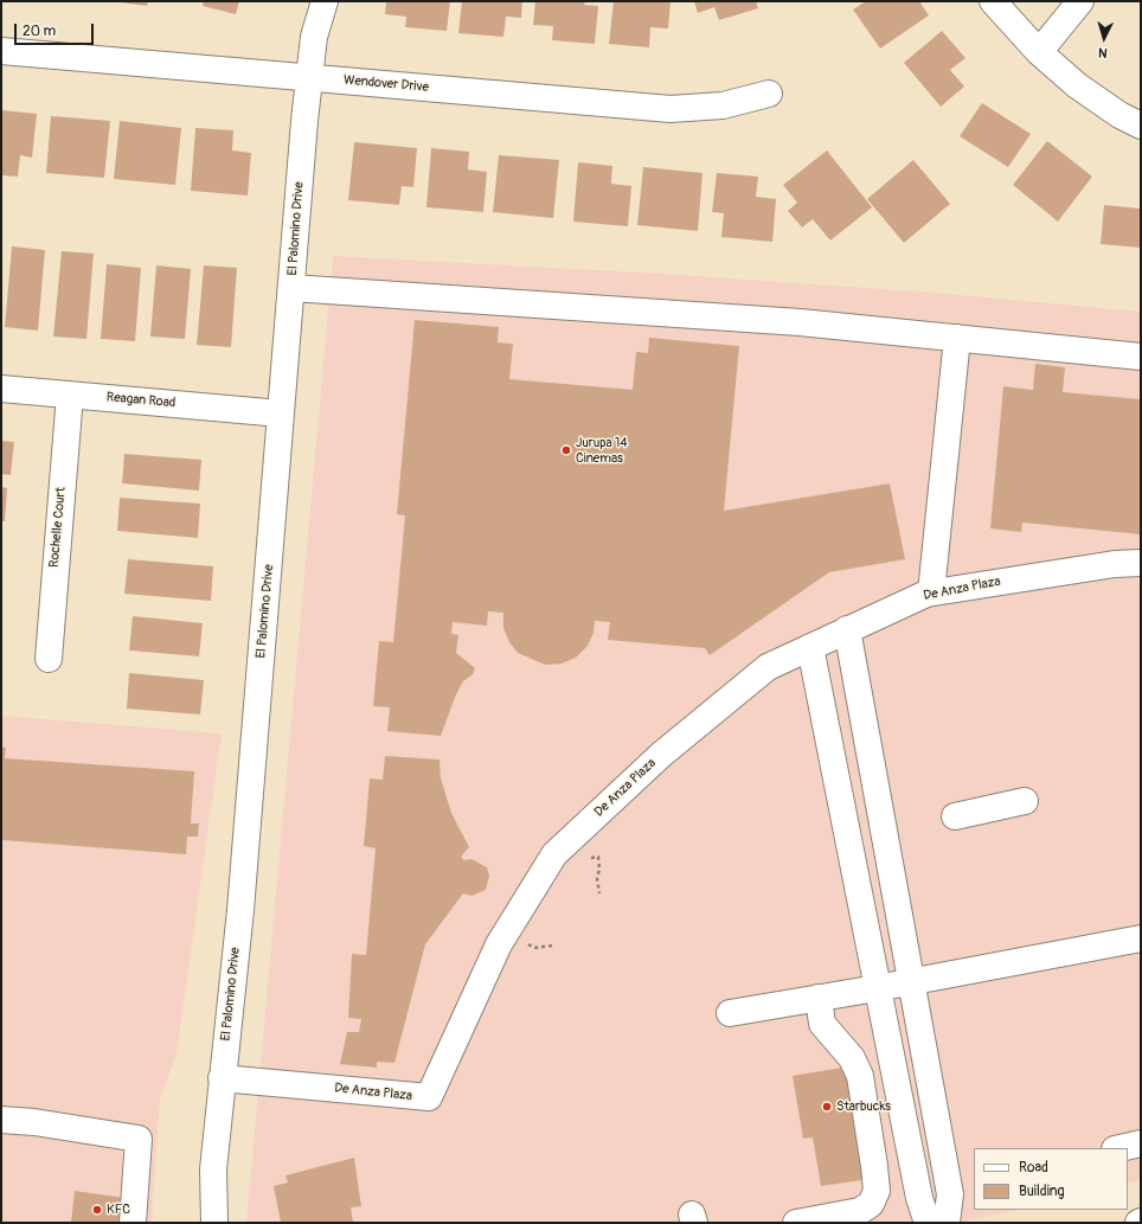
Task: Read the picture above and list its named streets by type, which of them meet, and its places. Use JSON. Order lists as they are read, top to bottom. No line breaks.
{"streets":{"street":["Wendover Drive","El Palomino Drive","Reagan Road","Rochelle Court","De Anza Plaza"]},"crossings":[["Wendover Drive","El Palomino Drive"],["El Palomino Drive","Reagan Road"],["El Palomino Drive","De Anza Plaza"],["Reagan Road","Rochelle Court"]],"places":["Jurupa 14 Cinemas","Starbucks","KFC"],"legend":["Road","Building"],"scale_bar":"20 m","north":"bottom"}
